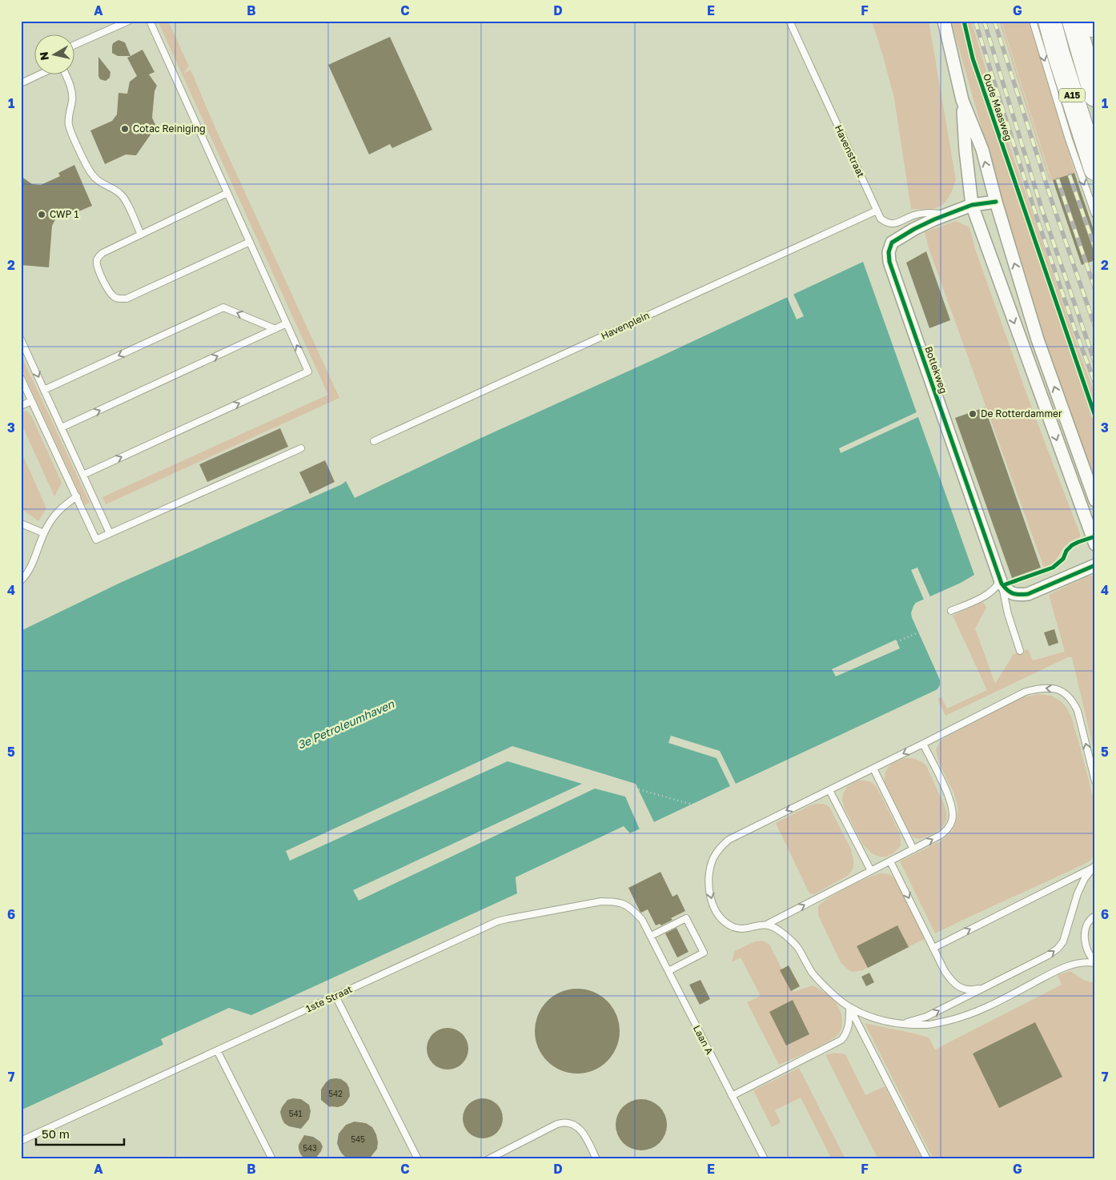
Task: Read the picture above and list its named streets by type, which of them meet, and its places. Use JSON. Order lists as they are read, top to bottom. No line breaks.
{"streets":{"highway":["A15"],"street":["Botlekweg"],"lane":["Havenstraat","Havenplein","1ste Straat","Laan A"],"cycle path":["Oude Maasweg"]},"crossings":[["Havenstraat","Havenplein"],["Havenstraat","Botlekweg"],["1ste Straat","Laan A"]],"water":["3e Petroleumhaven"],"places":["Cotac Reiniging","CWP 1","De Rotterdammer"],"house_numbers":["542","541","545","543"],"scale_bar":"50 m","north":"left","grid":{"columns":["A","B","C","D","E","F","G"],"rows":["1","2","3","4","5","6","7"]}}
